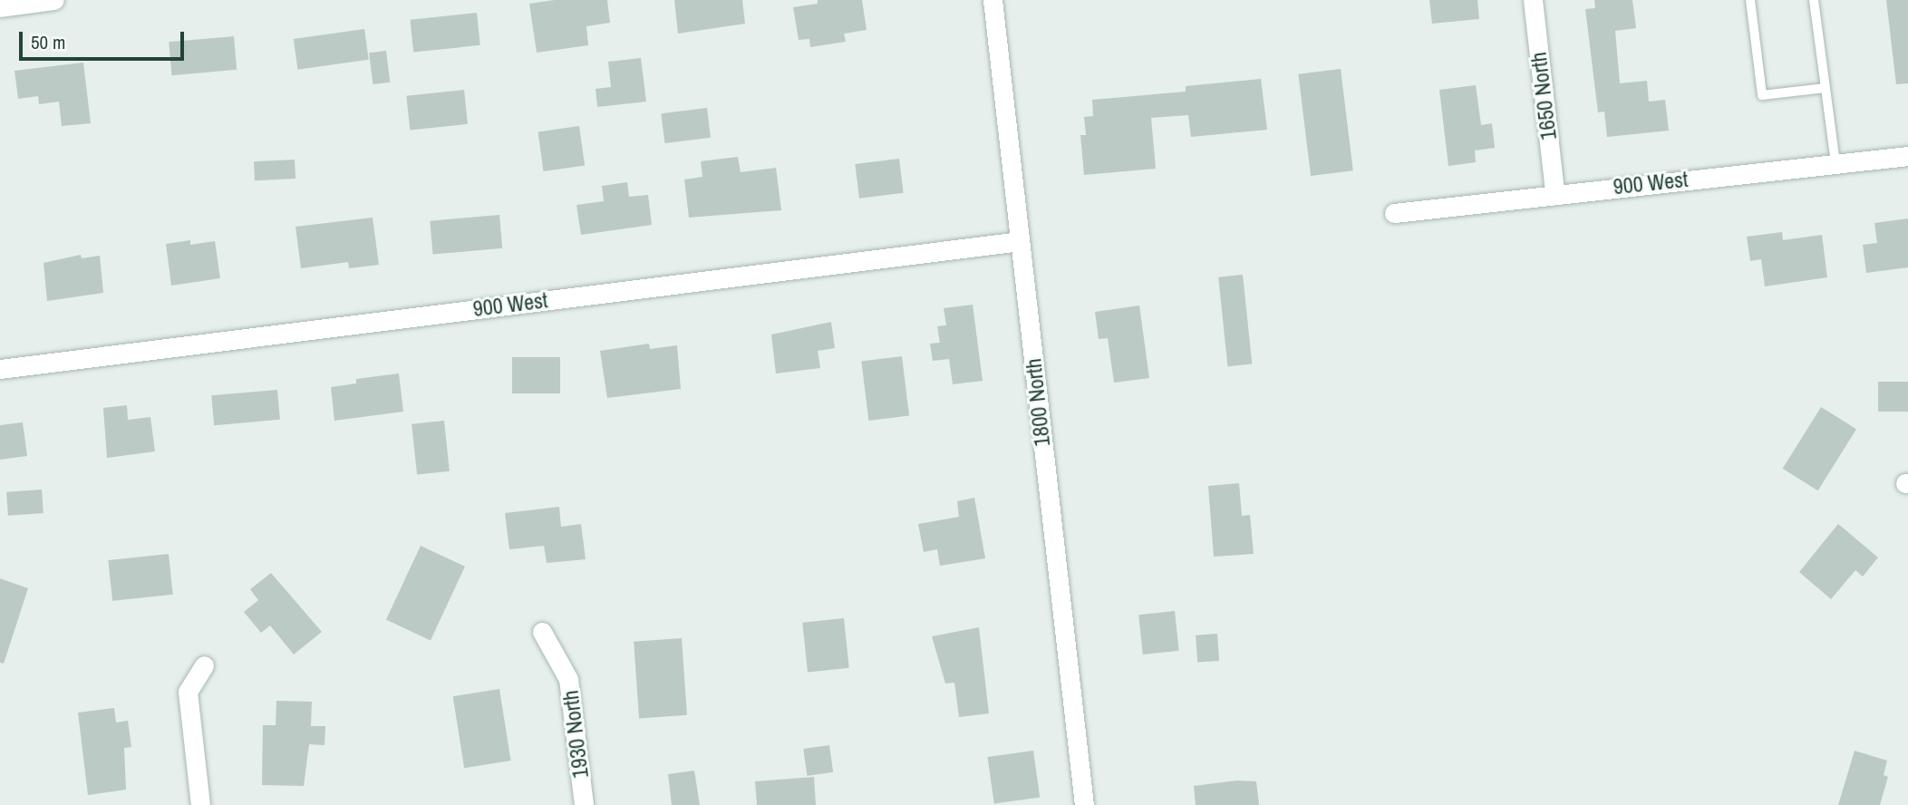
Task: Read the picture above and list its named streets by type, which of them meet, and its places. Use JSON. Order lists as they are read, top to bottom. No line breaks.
{"streets":{"street":["1650 North","900 West","1800 North","1930 North"]},"crossings":[["1650 North","900 West"],["900 West","1800 North"]],"scale_bar":"50 m"}
